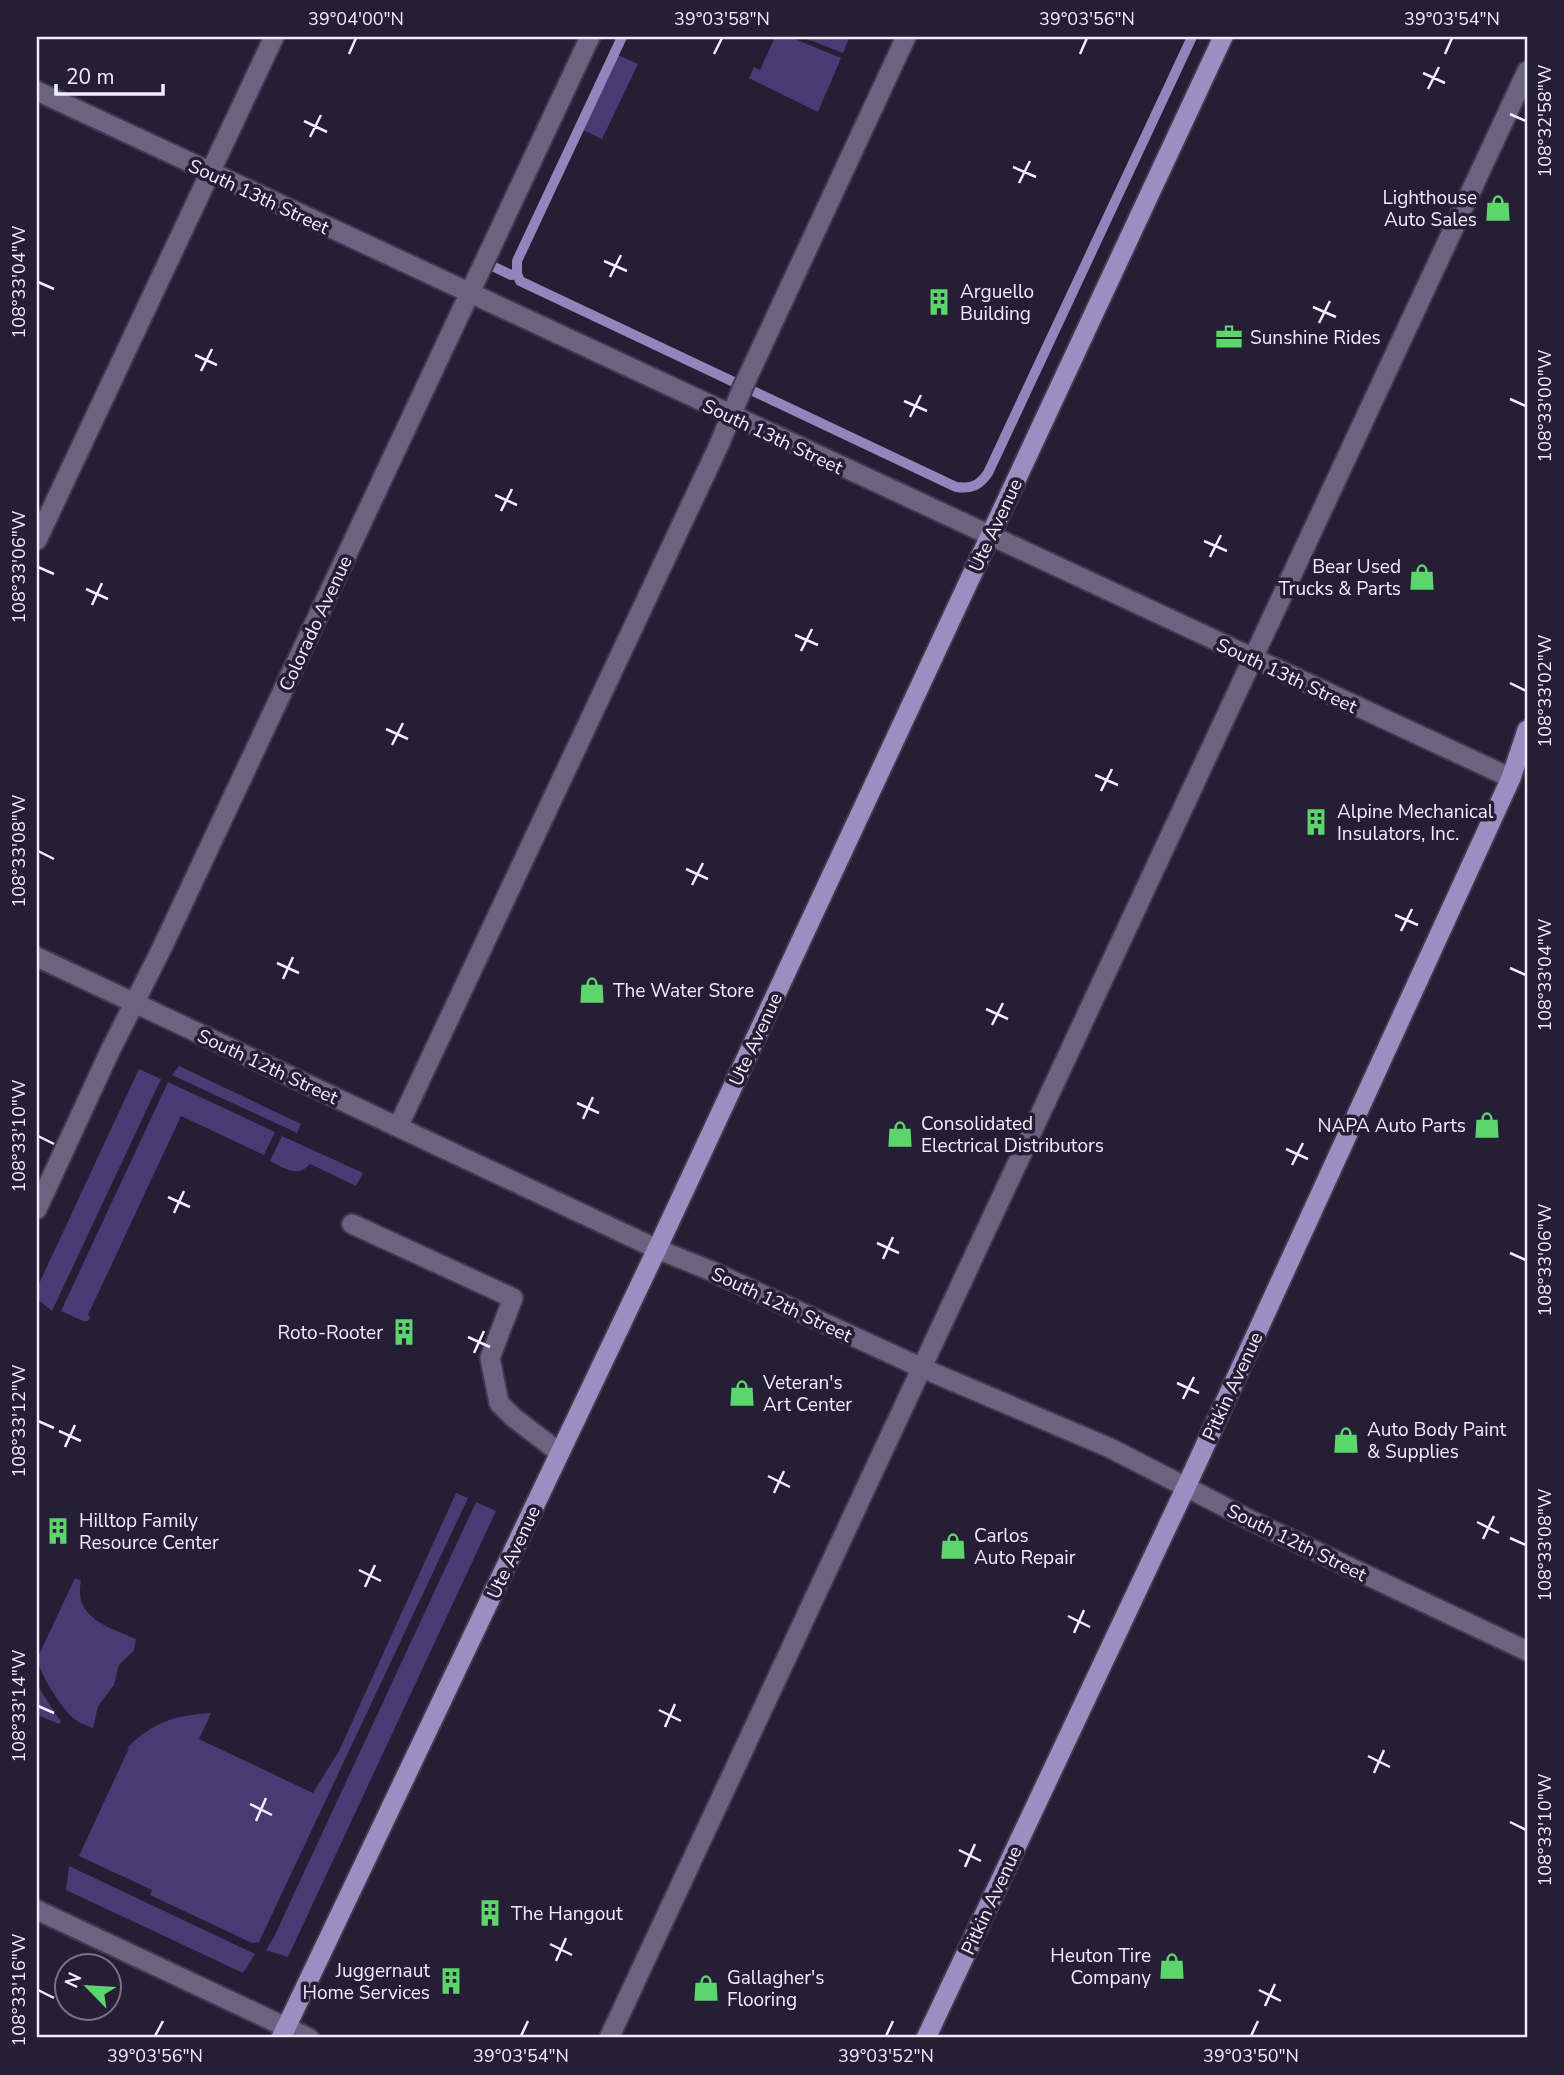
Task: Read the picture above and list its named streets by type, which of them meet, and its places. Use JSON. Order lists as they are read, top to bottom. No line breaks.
{"streets":{"main road":["Ute Avenue","Pitkin Avenue"],"street":["South 13th Street","Colorado Avenue","South 12th Street"]},"crossings":[["South 13th Street","Ute Avenue"],["South 13th Street","Colorado Avenue"],["South 13th Street","Pitkin Avenue"],["Ute Avenue","South 12th Street"],["Colorado Avenue","South 12th Street"],["South 12th Street","Pitkin Avenue"]],"places":{"shop":["Lighthouse Auto Sales","Bear Used Trucks & Parts","The Water Store","NAPA Auto Parts","Consolidated Electrical Distributors","Veteran's Art Center","Auto Body Paint & Supplies","Carlos Auto Repair","Heuton Tire Company","Gallagher's Flooring"],"building":["Arguello Building","Alpine Mechanical Insulators, Inc.","Roto-Rooter","Hilltop Family Resource Center","The Hangout","Juggernaut Home Services"],"office":["Sunshine Rides"]},"scale_bar":"20 m","north":"top left","coordinates":["39°04'00\"N","39°03'58\"N","39°03'56\"N","39°03'54\"N","108°32'58\"W","108°33'04\"W","108°33'00\"W","108°33'06\"W","108°33'02\"W","108°33'08\"W","108°33'10\"W","108°33'12\"W","108°33'14\"W","108°33'16\"W","39°03'52\"N","39°03'50\"N"]}
